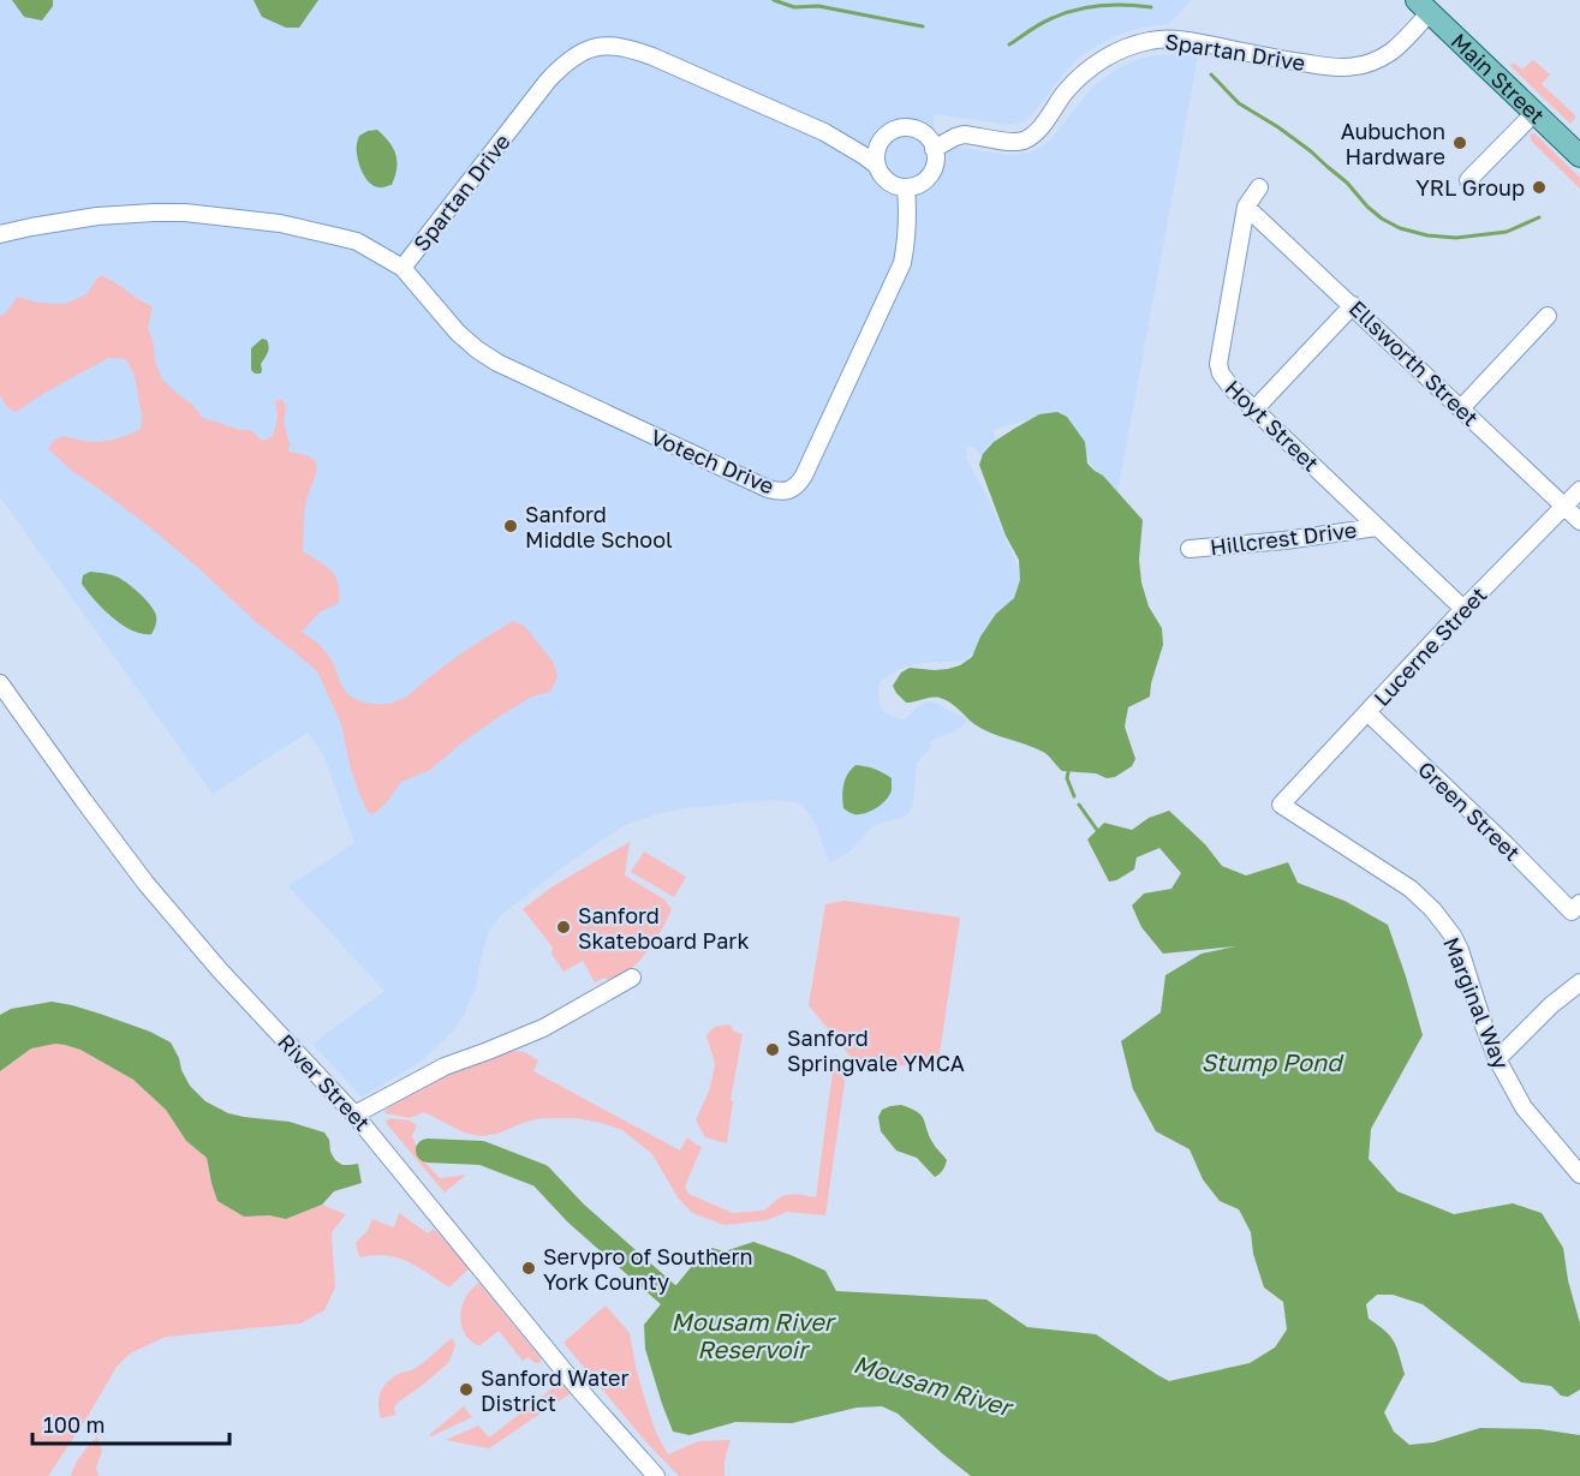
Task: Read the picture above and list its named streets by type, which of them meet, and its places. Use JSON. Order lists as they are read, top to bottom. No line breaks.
{"streets":{"main road":["Main Street"],"street":["Spartan Drive","Ellsworth Street","Hoyt Street","Votech Drive","Hillcrest Drive","Lucerne Street","Green Street","Marginal Way","River Street"]},"crossings":[["Spartan Drive","Main Street"],["Spartan Drive","Votech Drive"],["Ellsworth Street","Hoyt Street"],["Ellsworth Street","Lucerne Street"],["Hoyt Street","Hillcrest Drive"],["Hoyt Street","Lucerne Street"],["Lucerne Street","Green Street"],["Lucerne Street","Marginal Way"]],"water":["Stump Pond","Mousam River Reservoir","Mousam River"],"places":["Aubuchon Hardware","YRL Group","Sanford Middle School","Sanford Skateboard Park","Sanford Springvale YMCA","Servpro of Southern York County","Sanford Water District"],"scale_bar":"100 m"}
